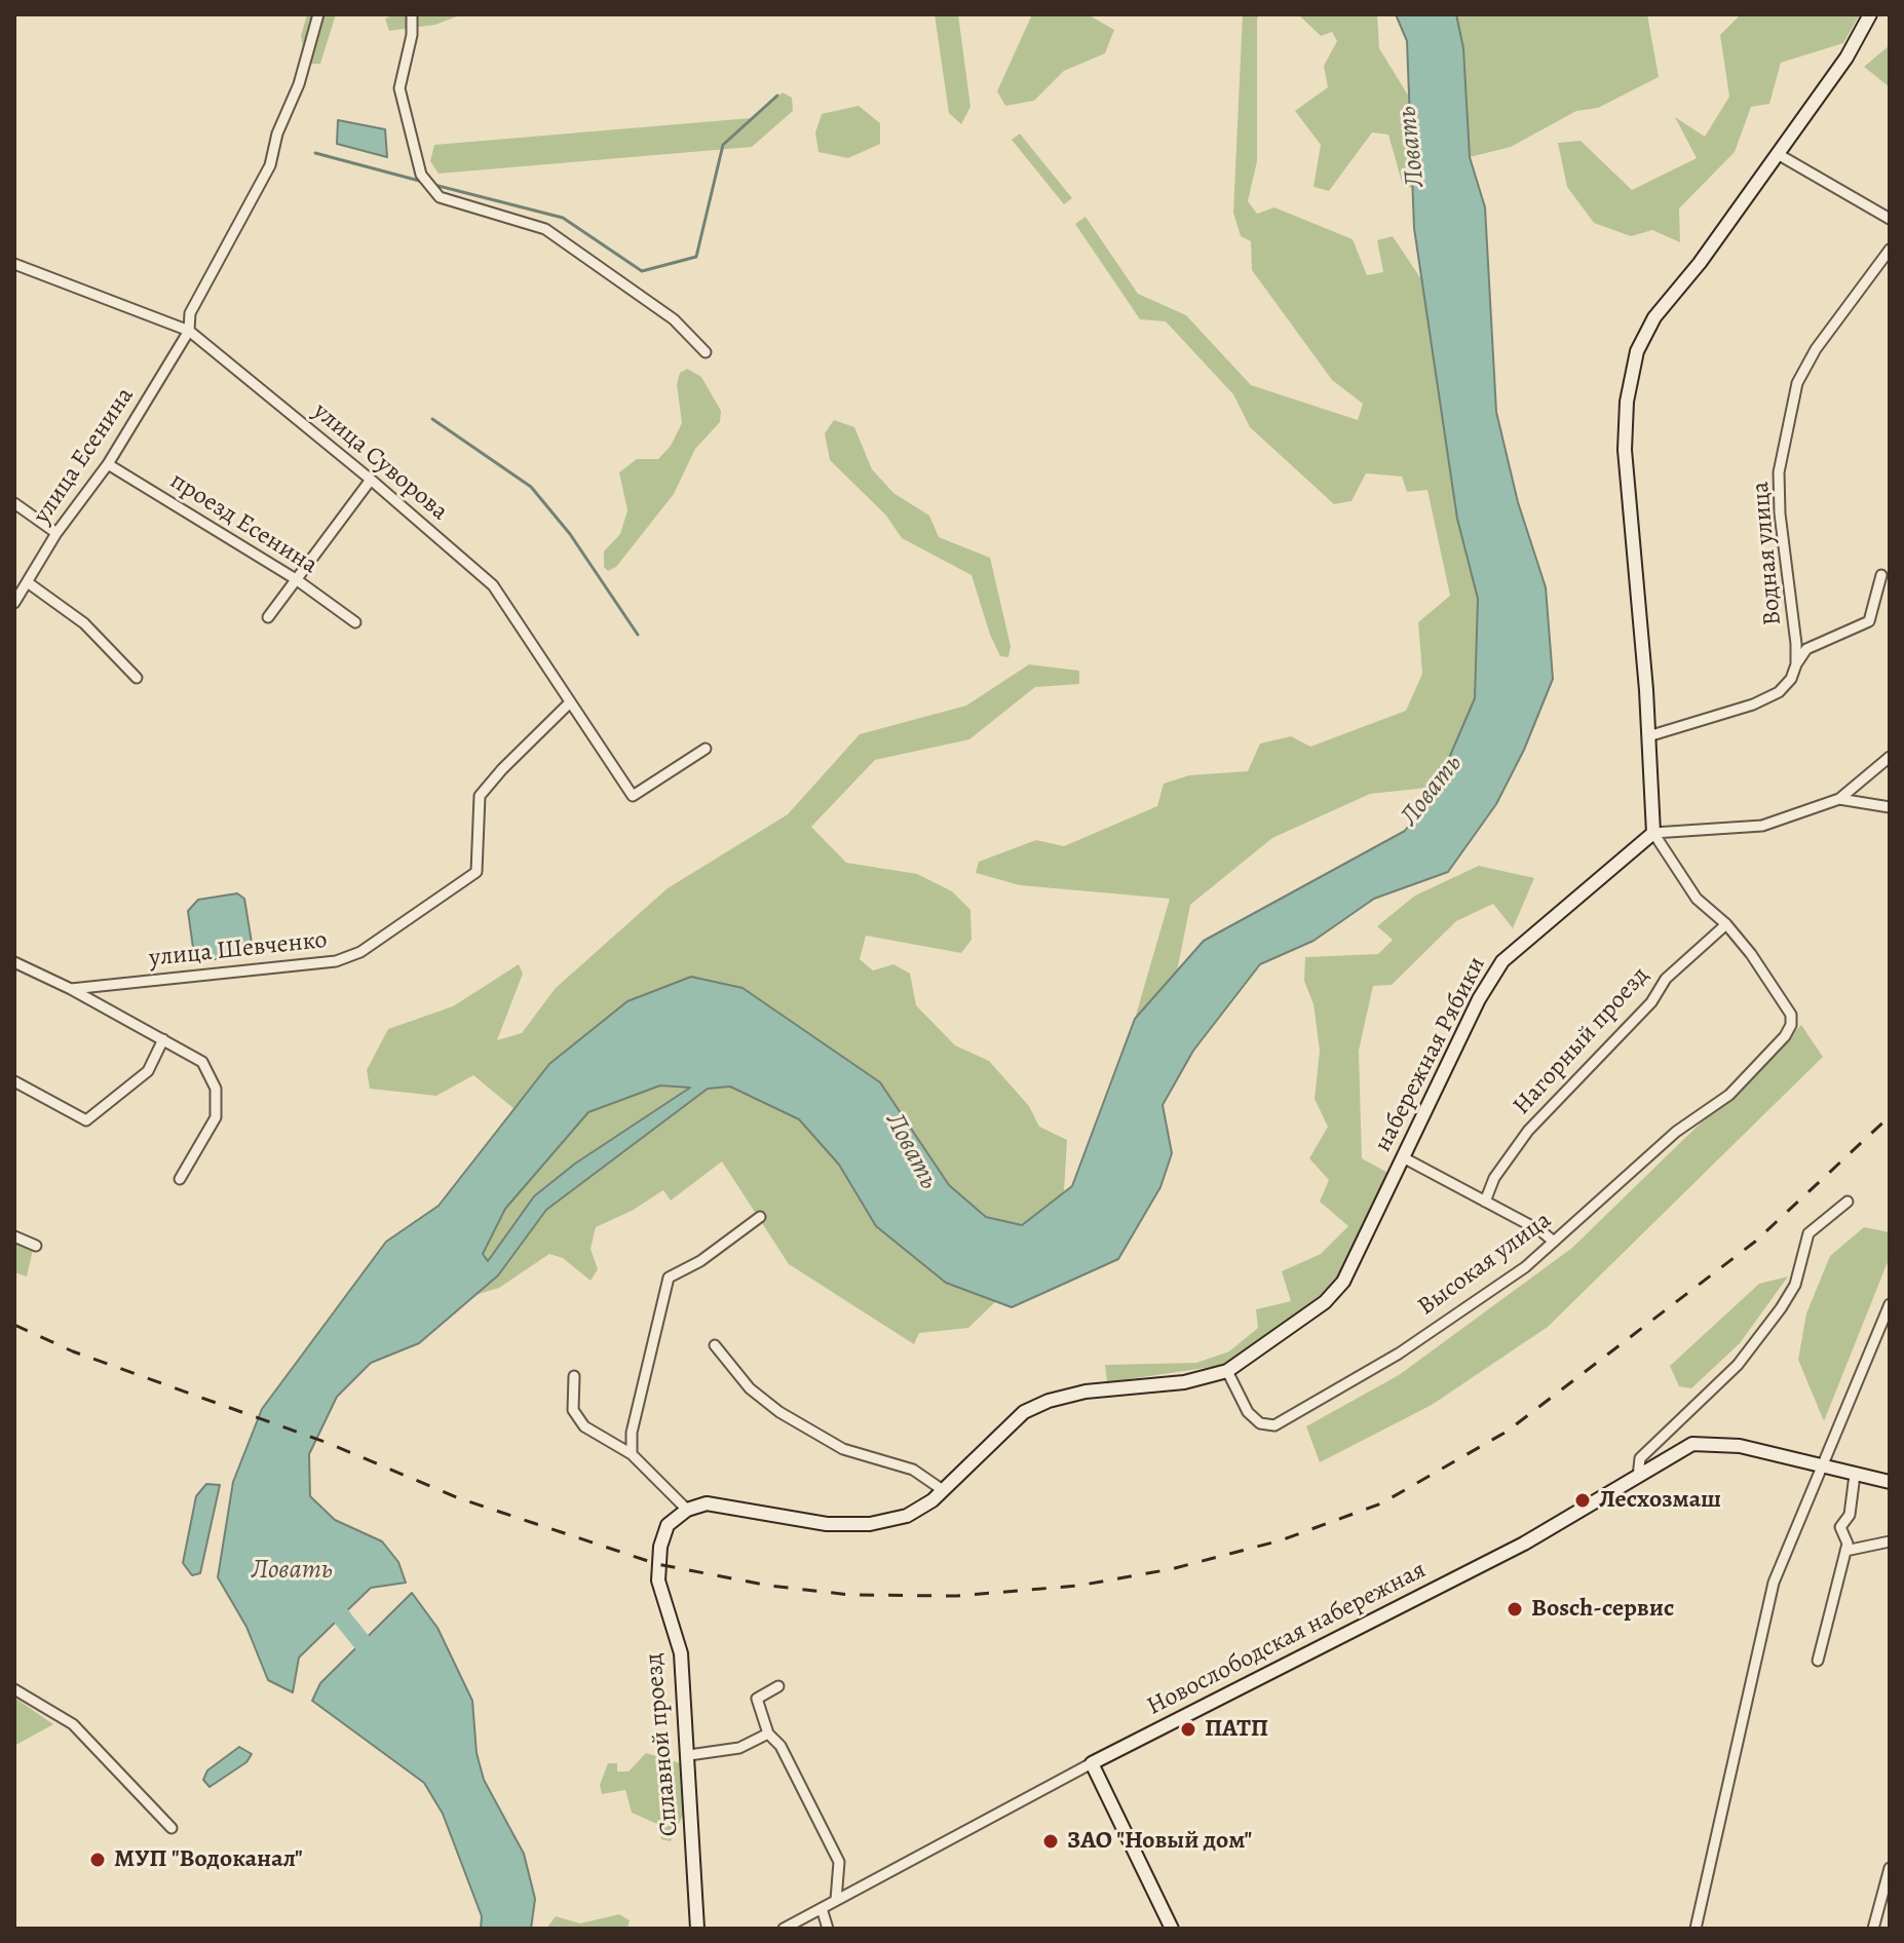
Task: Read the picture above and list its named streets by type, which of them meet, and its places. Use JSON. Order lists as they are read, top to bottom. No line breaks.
{"streets":{"street":["улица Есенина","улица Суворова","проезд Есенина","Водная улица","улица Шевченко","Нагорный проезд","набережная Рябики","Высокая улица","Новослободская набережная","Сплавной проезд"]},"crossings":[["улица Есенина","улица Суворова"],["улица Есенина","проезд Есенина"],["улица Суворова","улица Шевченко"],["Нагорный проезд","Высокая улица"],["набережная Рябики","Высокая улица"],["набережная Рябики","Сплавной проезд"]],"water":["Ловать"],"places":["Лесхозмаш","Bosch-сервис","ПАТП","ЗАО \"Новый дом\"","МУП \"Водоканал\""]}
